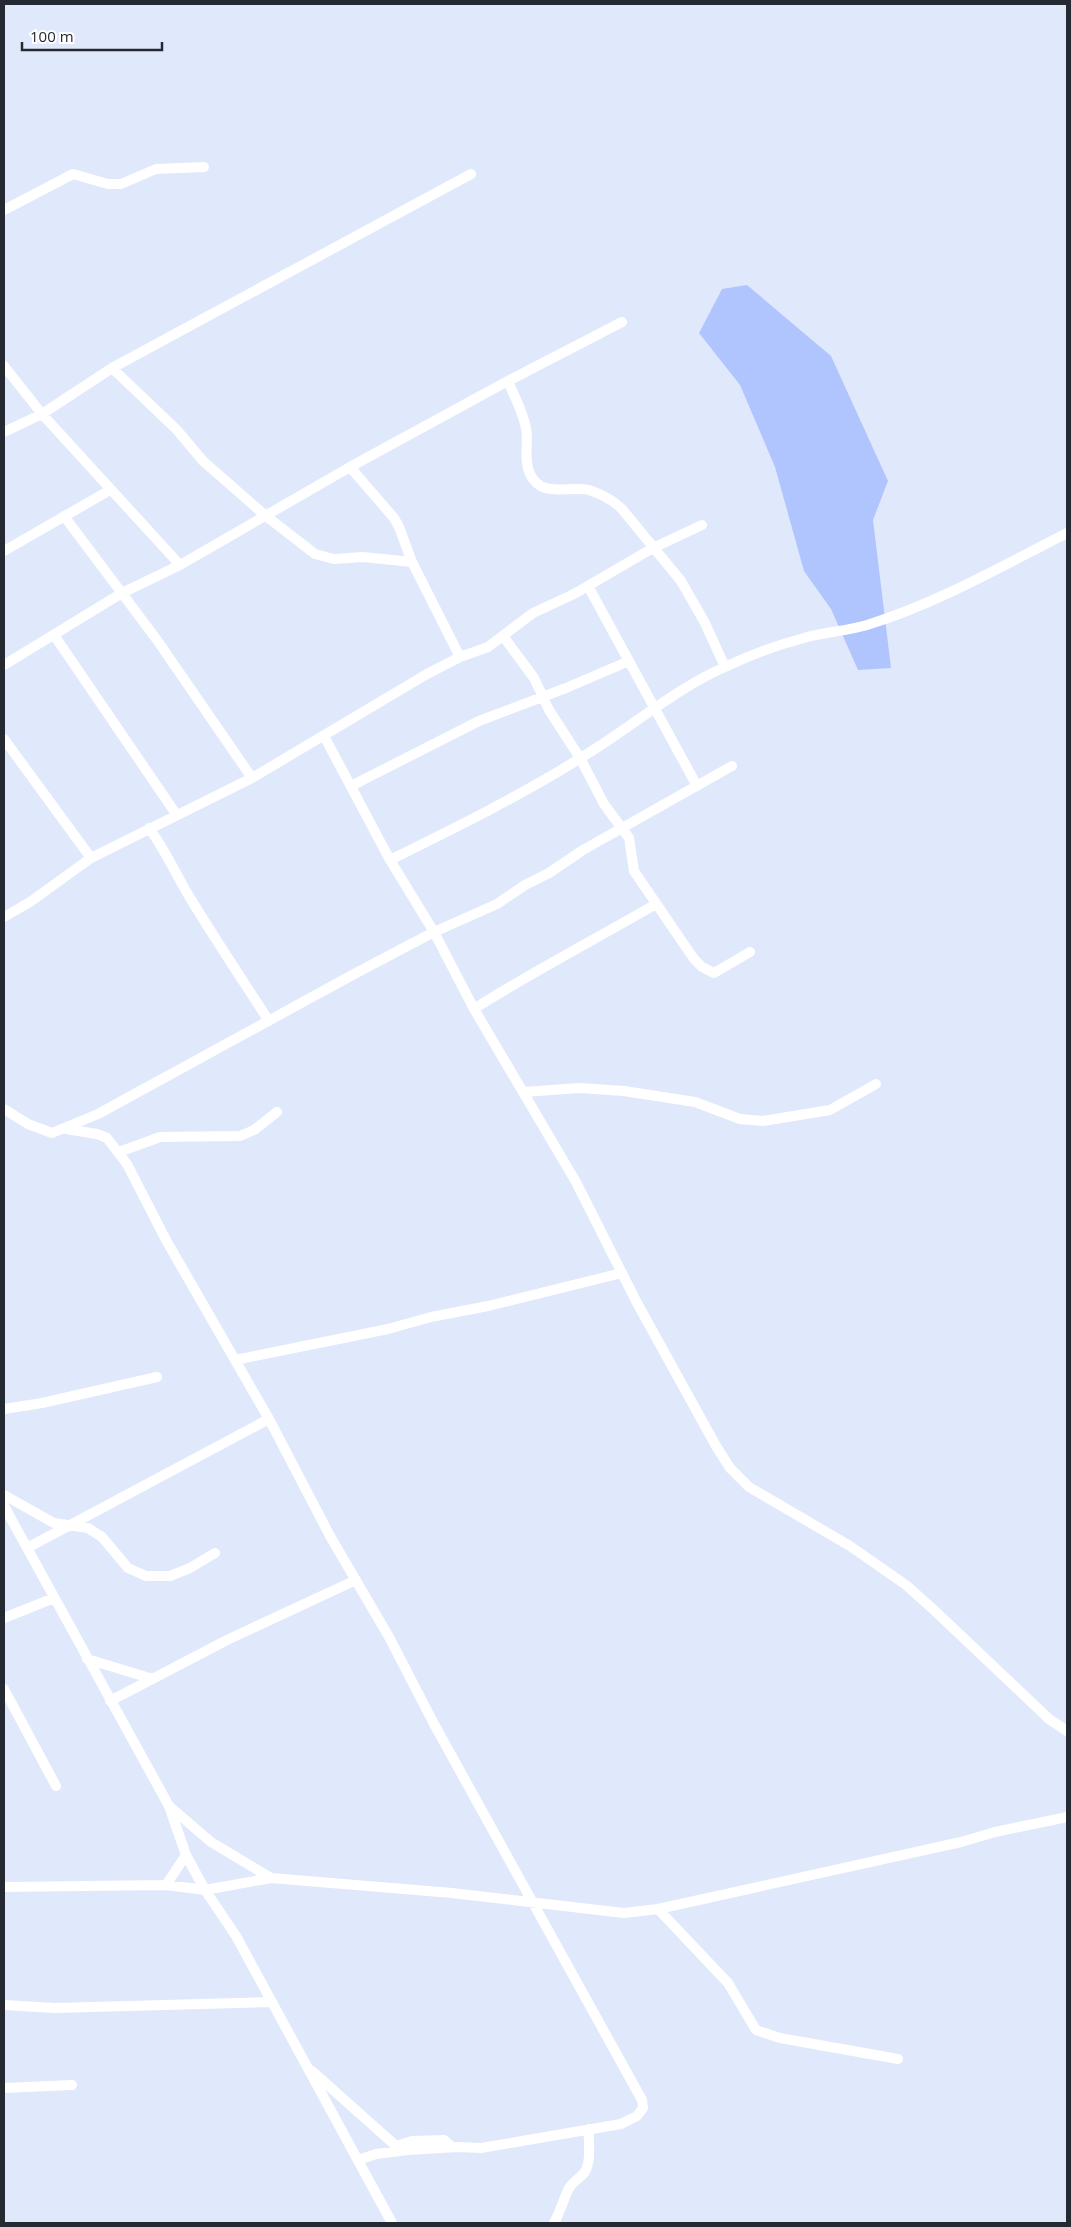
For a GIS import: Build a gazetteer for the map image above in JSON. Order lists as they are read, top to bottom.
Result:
{
  "scale_bar": "100 m"
}
